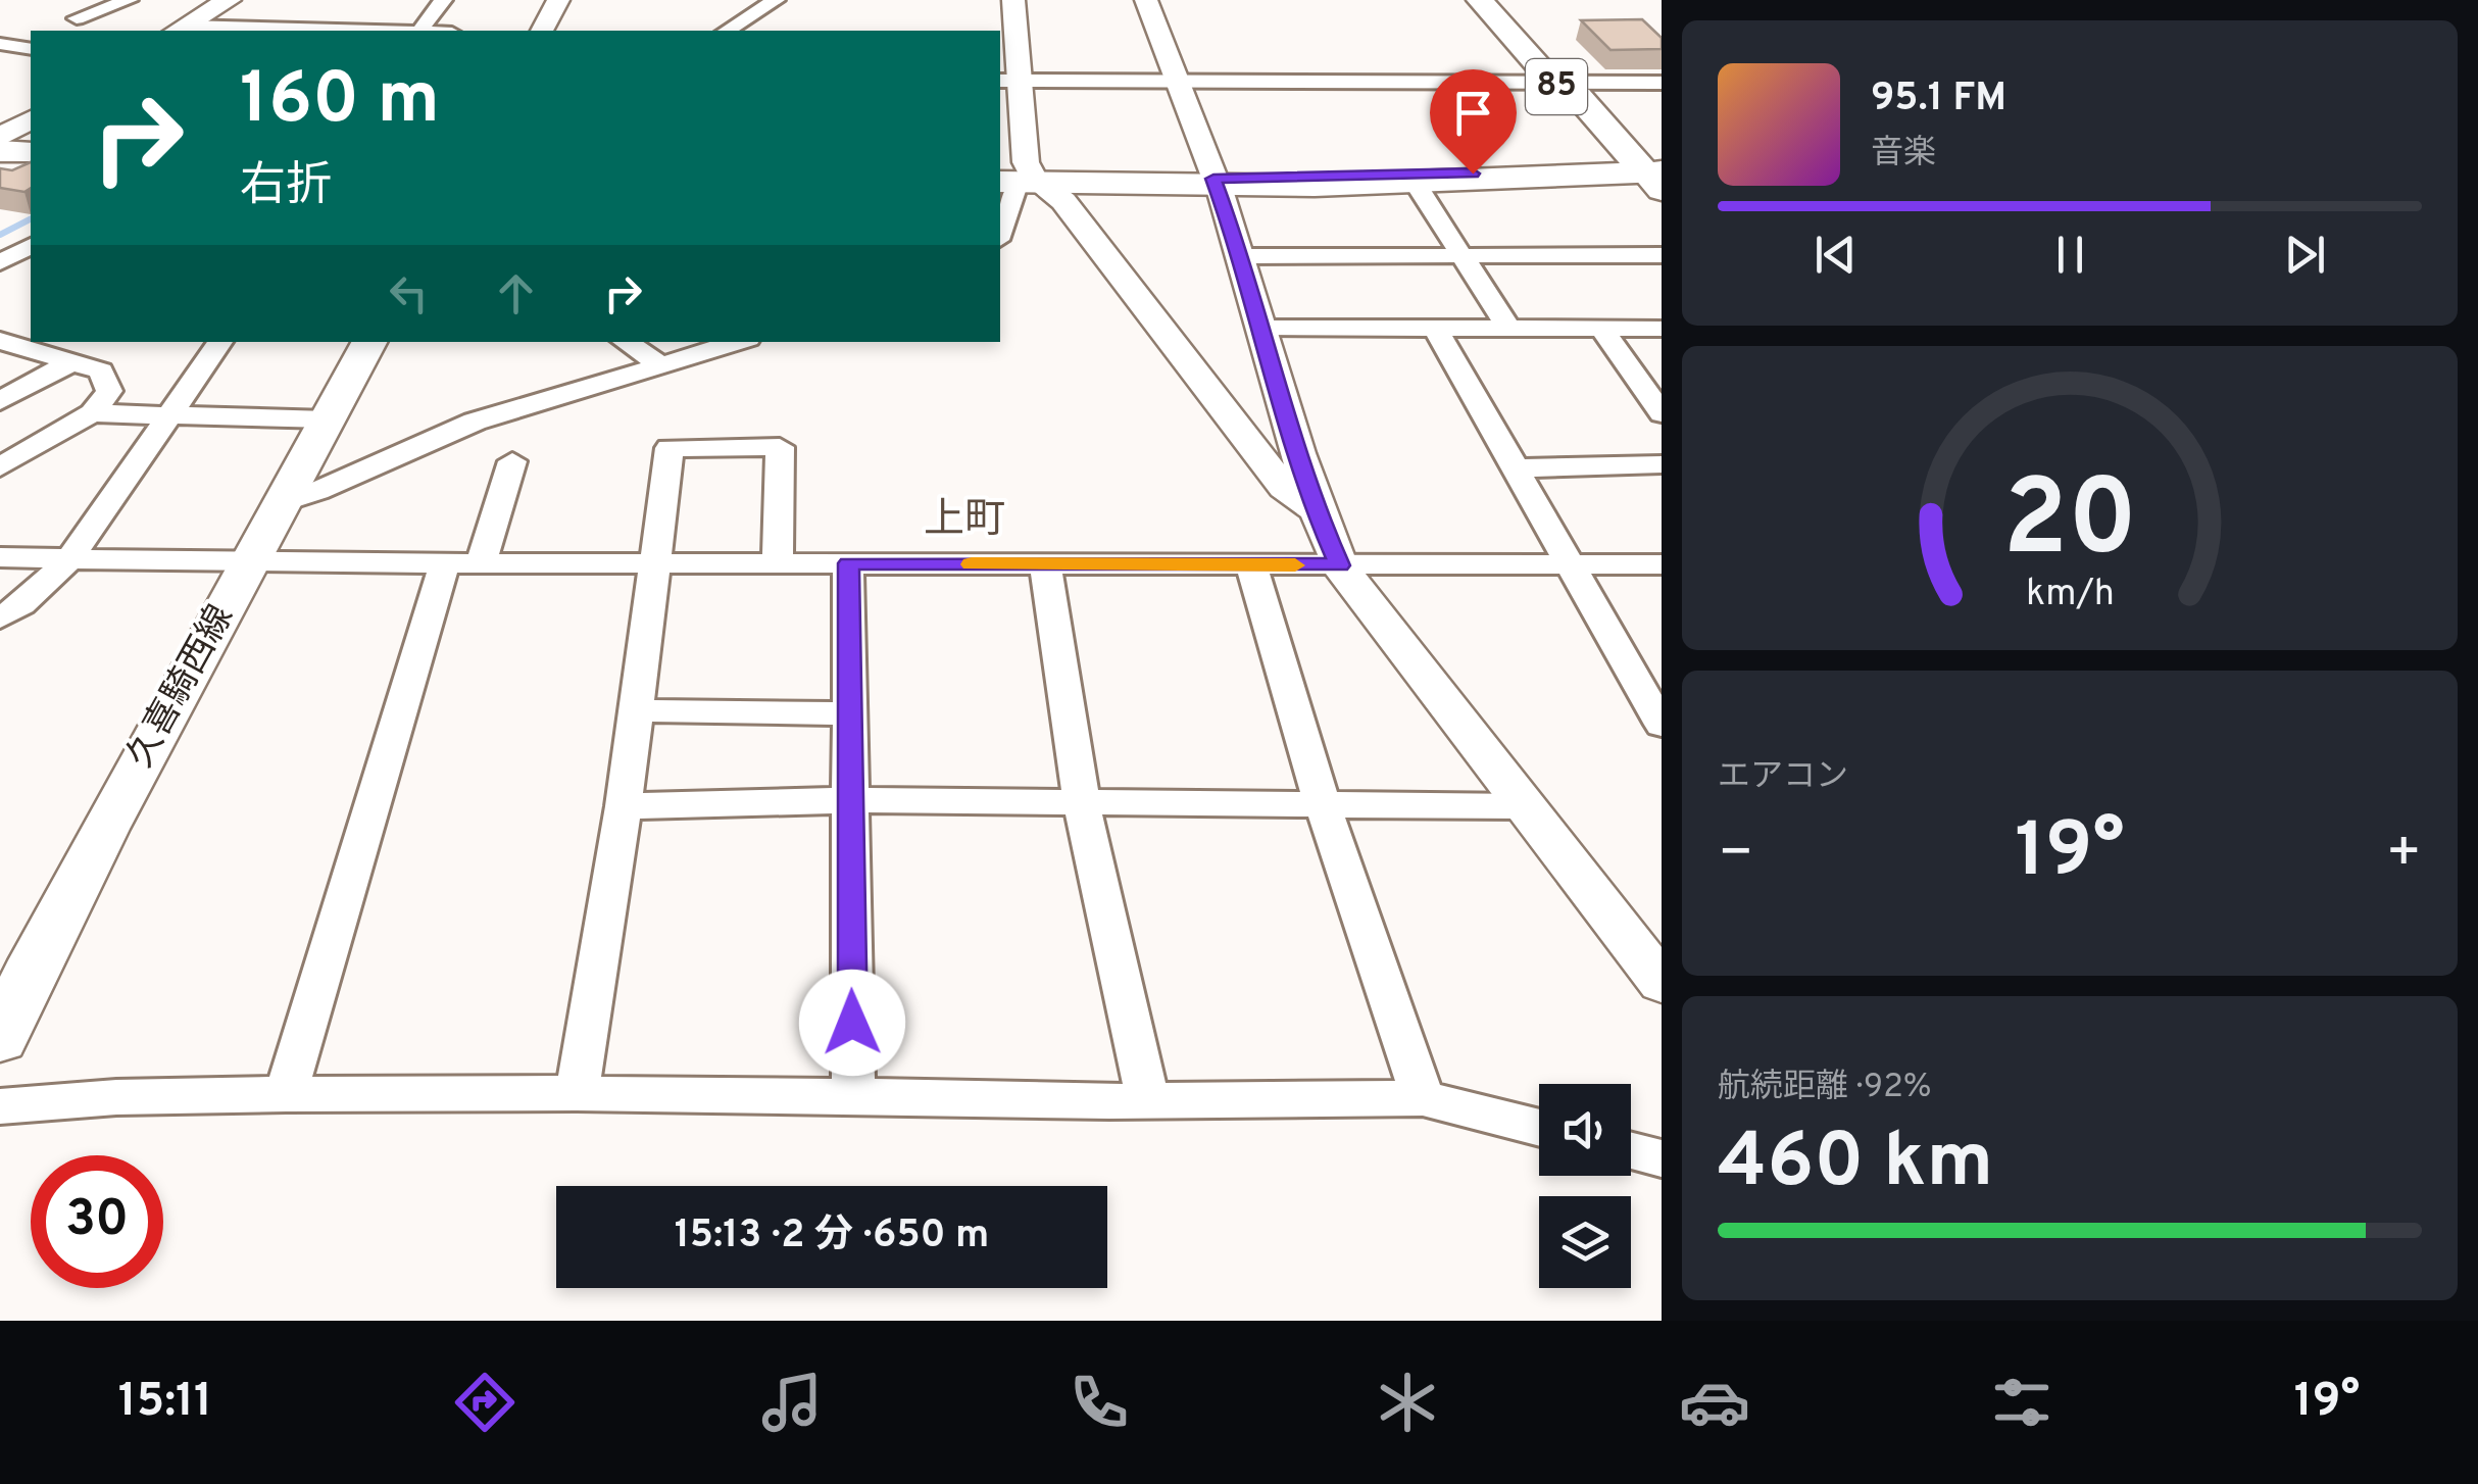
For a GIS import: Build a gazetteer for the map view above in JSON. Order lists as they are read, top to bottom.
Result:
{
  "streets": {
    "main road": ["85", "久喜騎西線"]
  },
  "districts": ["上町"],
  "page": {
    "turn": ["160 m", "右折"],
    "song": ["95.1 FM", "音楽"],
    "tile": [
      "エアコン",
      ["航続距離 · 92%", "460 km"]
    ],
    "heat": ["−", "19°", "+"],
    "limit": "30",
    "trip": "15:13 · 2 分 · 650 m",
    "tabs": ["15:11", "19°"],
    "gauge": ["20", "km/h"]
  }
}
